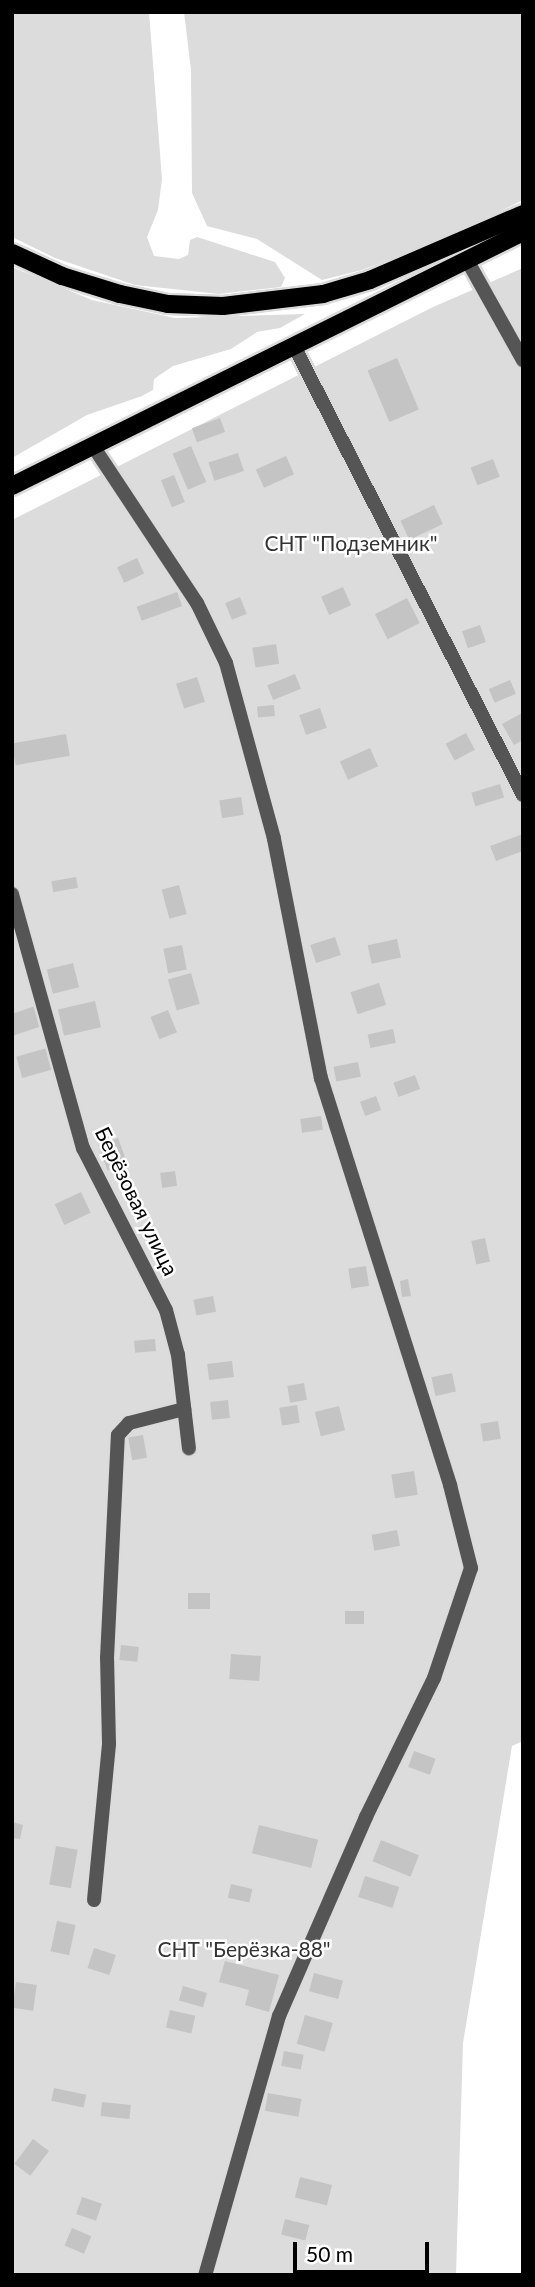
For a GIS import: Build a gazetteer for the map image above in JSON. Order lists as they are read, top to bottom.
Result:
{
  "streets": {
    "street": ["Берёзовая улица"]
  },
  "parks": ["СНТ \"Подземник\"", "СНТ \"Берёзка-88\""],
  "scale_bar": "50 m"
}
